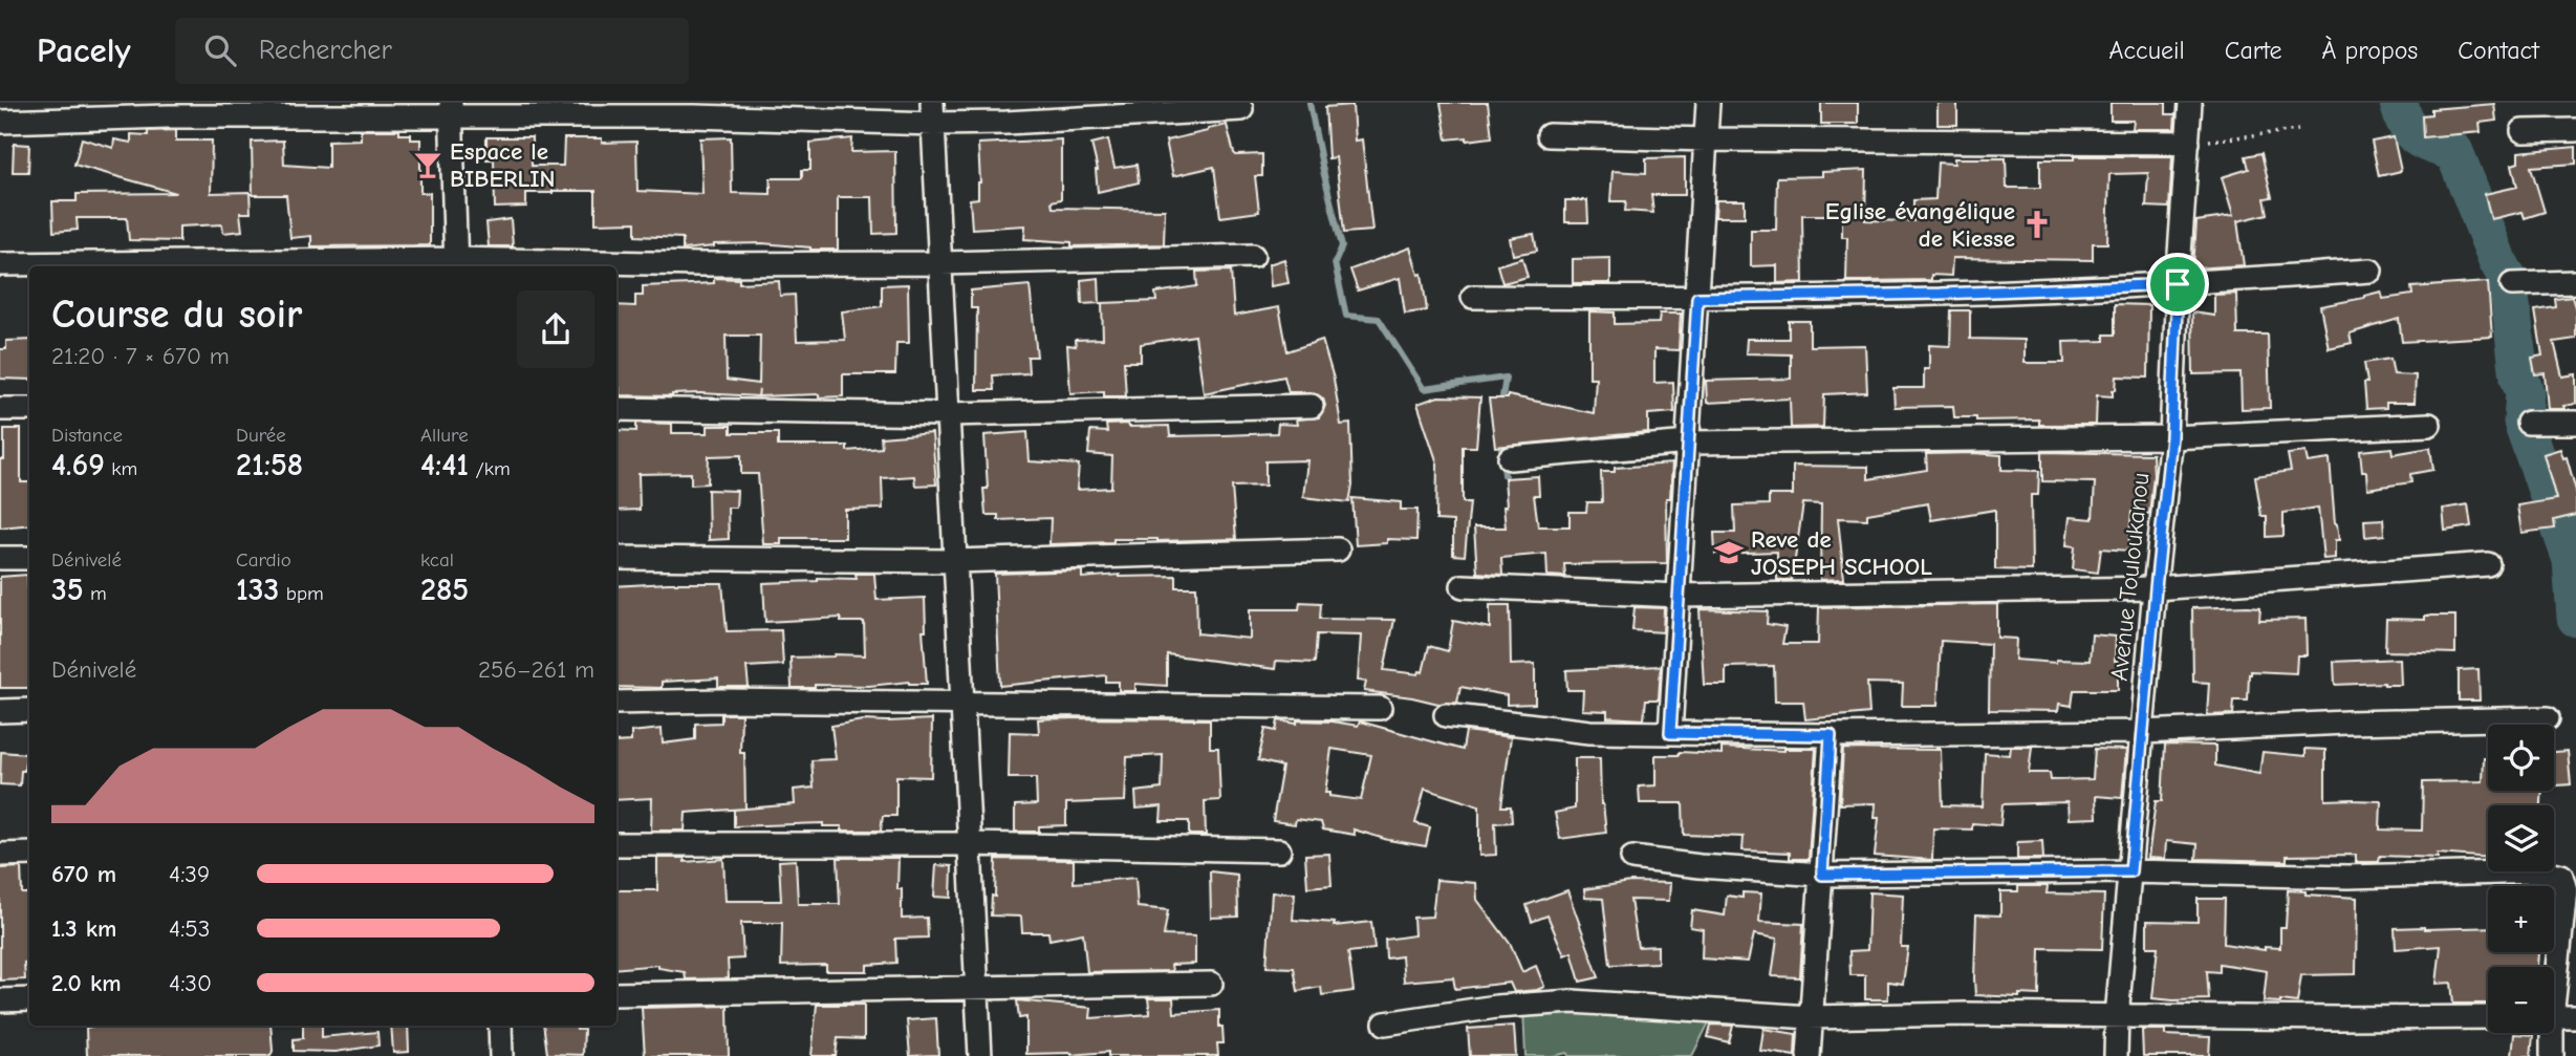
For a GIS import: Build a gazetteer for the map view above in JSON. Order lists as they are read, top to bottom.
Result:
{
  "streets": {
    "street": ["Avenue Touloukanou"]
  },
  "places": {
    "bar": ["Espace le BIBERLIN"],
    "church": ["Eglise évangélique de Kiesse"],
    "school or university": ["Reve de JOSEPH SCHOOL"]
  },
  "page": {
    "header": "Pacely",
    "search": "Rechercher",
    "nav": [
      "Accueil",
      "Carte",
      "À propos",
      "Contact"
    ],
    "heading": ["Course du soir", "21:20 · 7 × 670 m"],
    "stats": [
      ["Distance", "4.69 km"],
      ["Durée", "21:58"],
      ["Allure", "4:41 /km"],
      ["Dénivelé", "35 m"],
      ["Cardio", "133 bpm"],
      ["kcal", "285"]
    ],
    "chart": ["Dénivelé", "256–261 m"],
    "map_buttons": ["+", "−"],
    "list": [
      {
        "name": "670 m",
        "note": "4:39"
      },
      {
        "name": "1.3 km",
        "note": "4:53"
      },
      {
        "name": "2.0 km",
        "note": "4:30"
      }
    ]
  }
}
